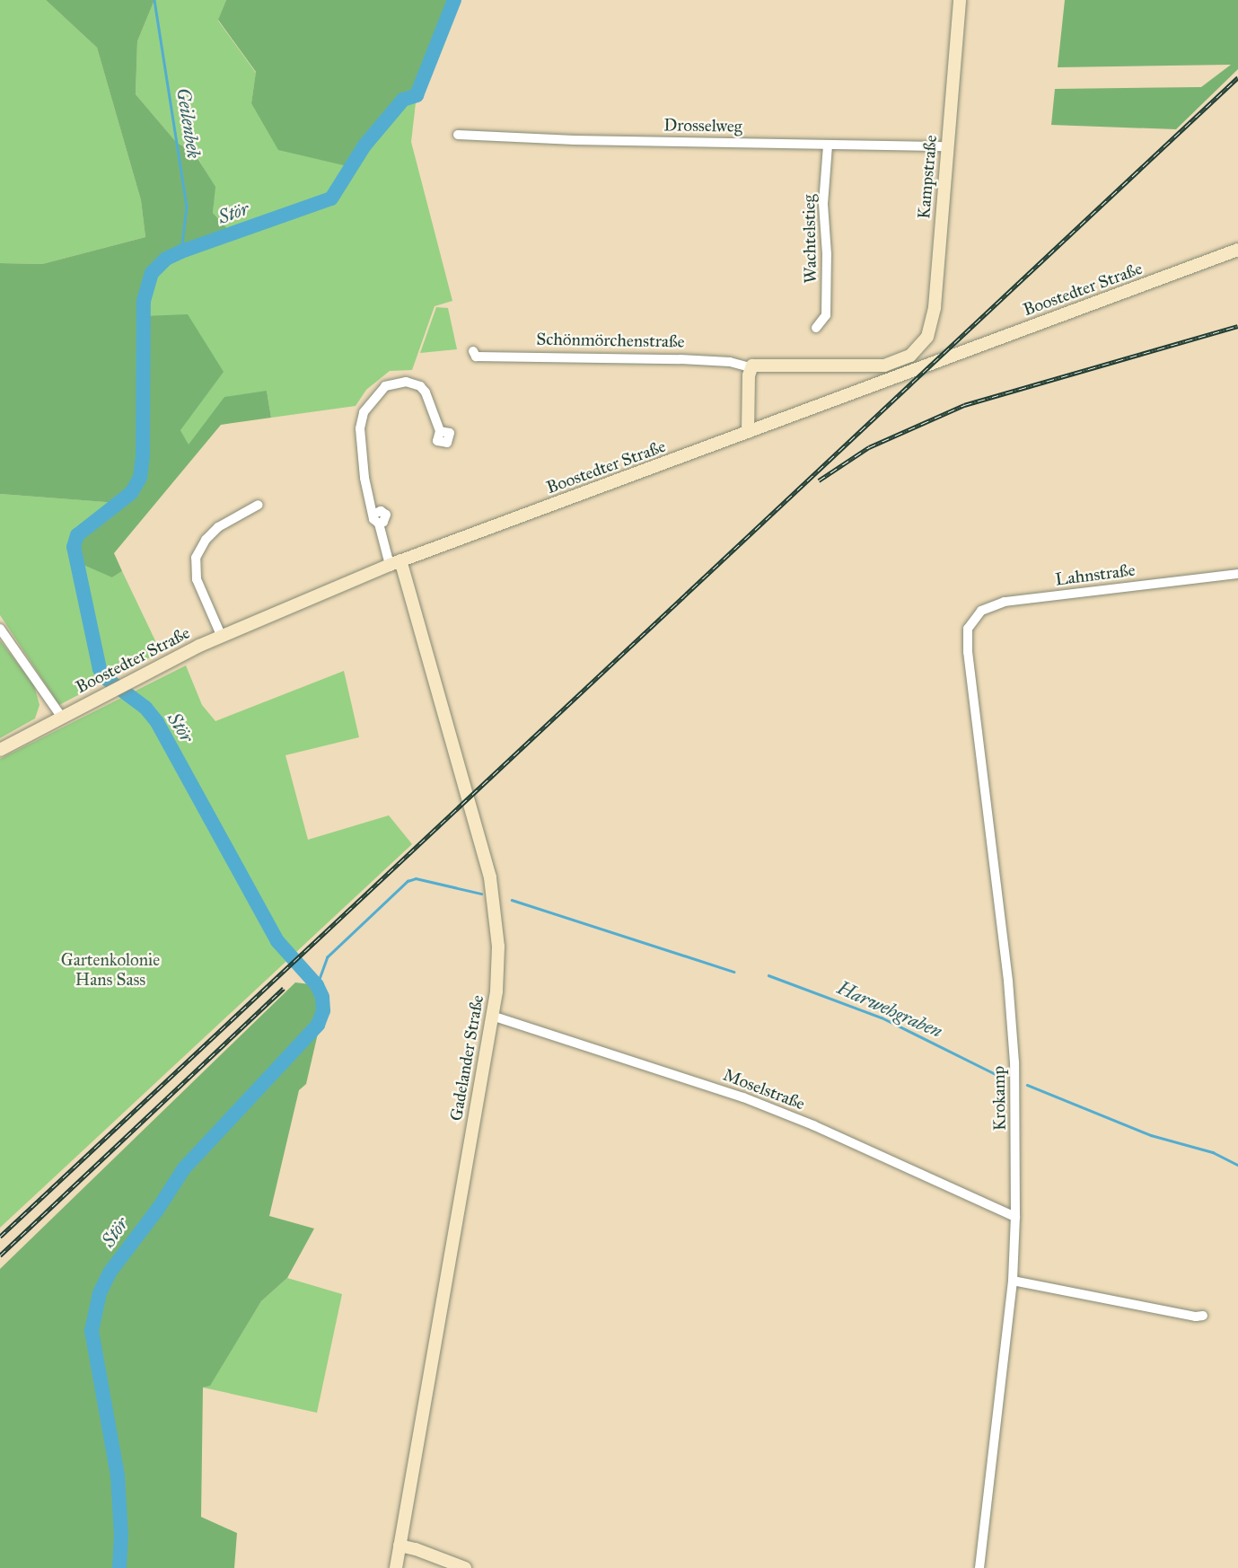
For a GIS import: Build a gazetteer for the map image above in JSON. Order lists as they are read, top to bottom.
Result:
{
  "streets": {
    "street": [
      "Drosselweg",
      "Kampstraße",
      "Wachtelstieg",
      "Boostedter Straße",
      "Schönmörchenstraße",
      "Lahnstraße",
      "Gadelander Straße",
      "Moselstraße",
      "Krokamp"
    ]
  },
  "crossings": [
    ["Drosselweg", "Kampstraße"],
    ["Drosselweg", "Wachtelstieg"],
    ["Kampstraße", "Schönmörchenstraße"],
    ["Boostedter Straße", "Gadelander Straße"],
    ["Lahnstraße", "Krokamp"],
    ["Gadelander Straße", "Moselstraße"],
    ["Moselstraße", "Krokamp"]
  ],
  "water": ["Geilenbek", "Stör", "Harwehgraben"],
  "parks": ["Gartenkolonie Hans Sass"]
}
